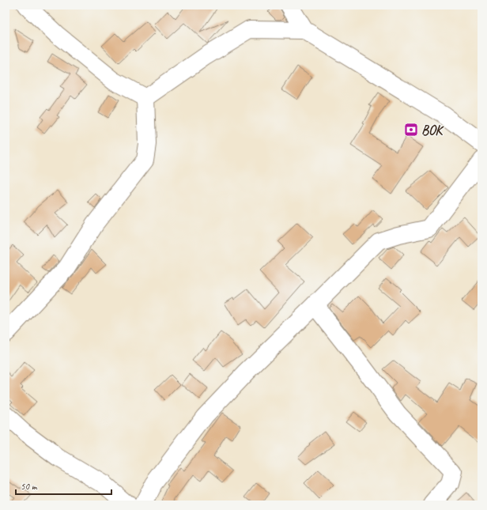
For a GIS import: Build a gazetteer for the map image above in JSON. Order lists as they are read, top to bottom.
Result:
{
  "places": {
    "bank": ["BOK"]
  },
  "scale_bar": "50 m"
}
